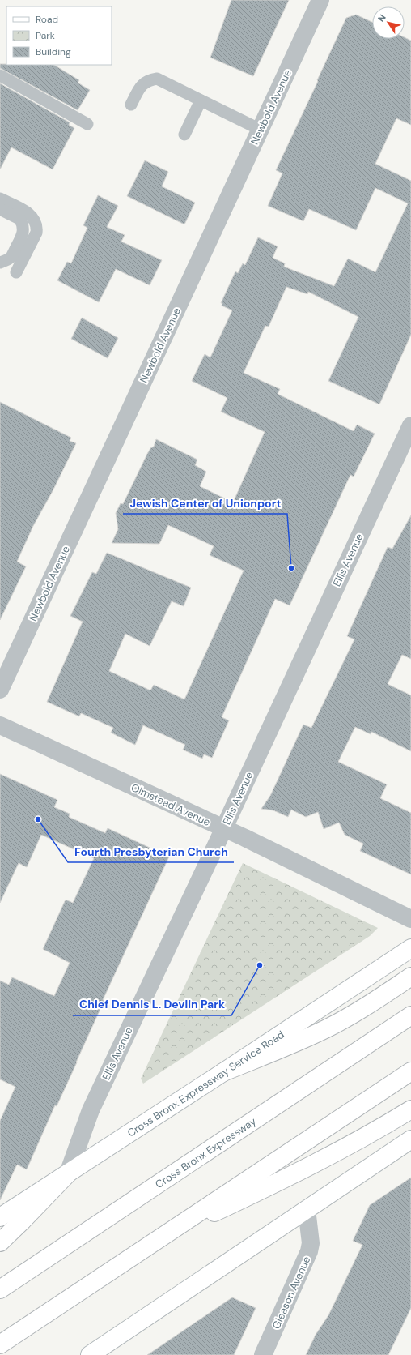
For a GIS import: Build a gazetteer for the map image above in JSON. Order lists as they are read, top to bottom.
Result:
{
  "streets": {
    "main road": ["Cross Bronx Expressway Service Road", "Cross Bronx Expressway"],
    "street": [
      "Newbold Avenue",
      "Ellis Avenue",
      "Olmstead Avenue",
      "Gleason Avenue"
    ]
  },
  "crossings": [
    ["Ellis Avenue", "Olmstead Avenue"],
    ["Ellis Avenue", "Cross Bronx Expressway Service Road"]
  ],
  "places": ["Jewish Center of Unionport", "Fourth Presbyterian Church", "Chief Dennis L. Devlin Park"],
  "legend": ["Road", "Park", "Building"],
  "north": "top left"
}
